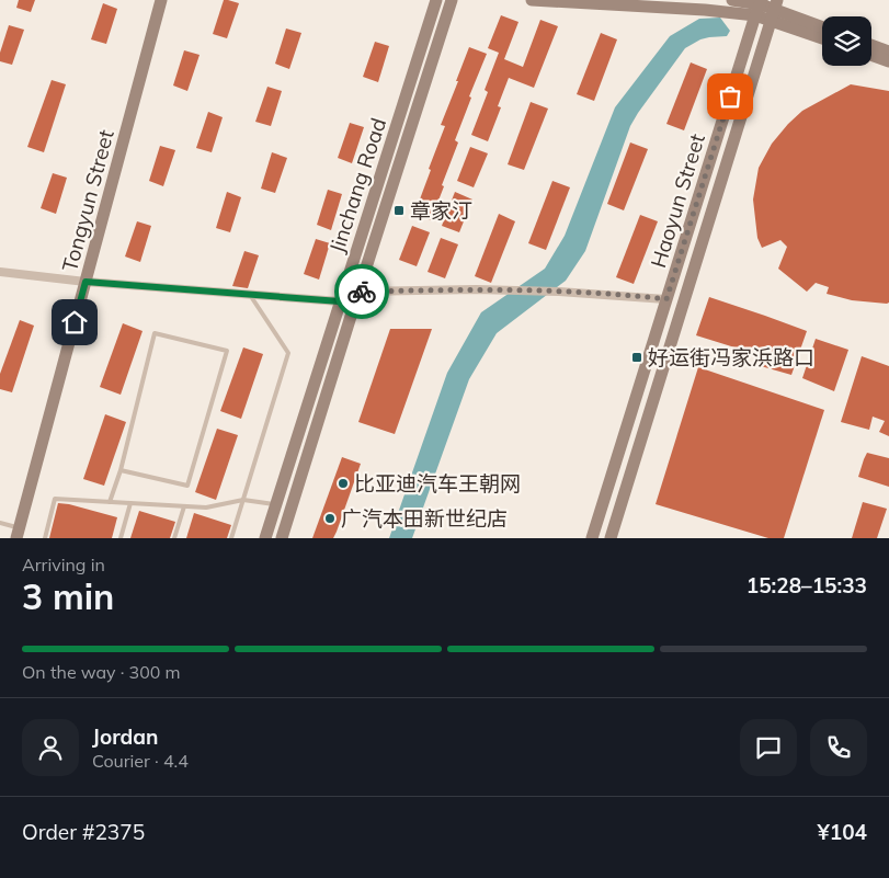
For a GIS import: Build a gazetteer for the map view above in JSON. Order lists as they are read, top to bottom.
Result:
{
  "streets": {
    "street": ["Jinchang Road", "Tongyun Street", "Haoyun Street"]
  },
  "places": {
    "transit": ["章家汀", "好运街冯家浜路口"],
    "other": ["比亚迪汽车王朝网", "广汽本田新世纪店"]
  },
  "page": {
    "heading": ["3 min", "Arriving in", "15:28–15:33"],
    "panel": [
      "Jordan",
      "Courier · 4.4",
      "Order #2375",
      "¥104"
    ],
    "bar": "On the way · 300 m"
  }
}
